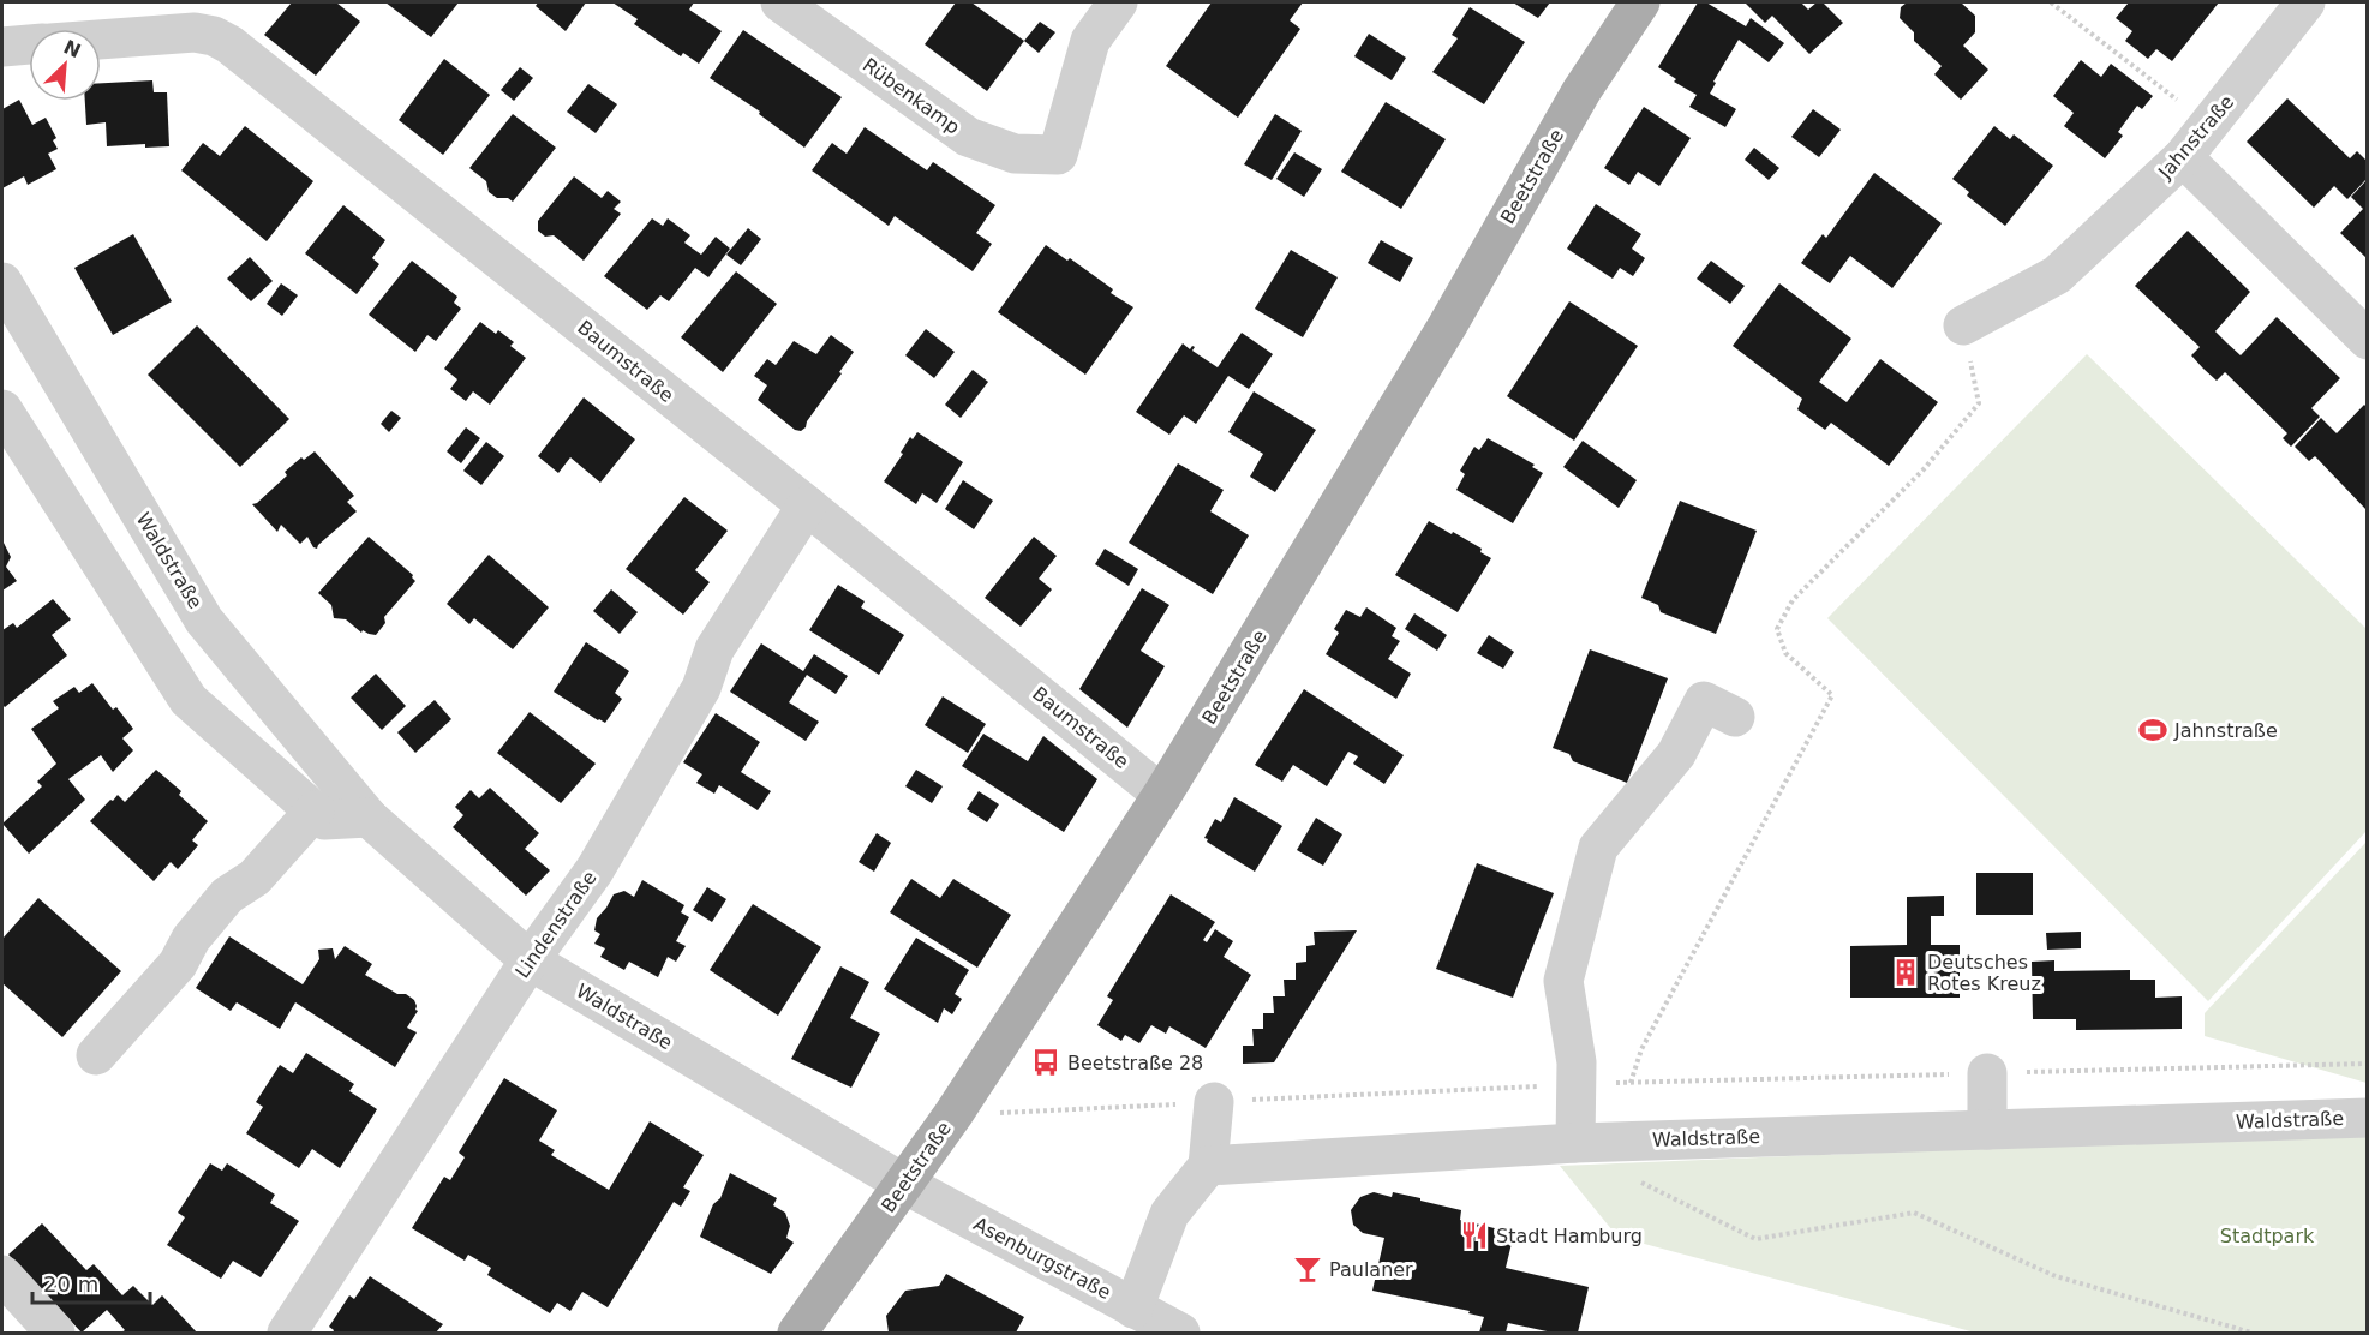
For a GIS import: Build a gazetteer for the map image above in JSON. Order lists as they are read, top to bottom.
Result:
{
  "streets": {
    "main road": ["Beetstraße"],
    "street": [
      "Rübenkamp",
      "Jahnstraße",
      "Baumstraße",
      "Waldstraße",
      "Lindenstraße",
      "Asenburgstraße"
    ]
  },
  "crossings": [
    ["Beetstraße", "Baumstraße"],
    ["Beetstraße", "Waldstraße"],
    ["Beetstraße", "Asenburgstraße"],
    ["Baumstraße", "Lindenstraße"],
    ["Waldstraße", "Lindenstraße"],
    ["Waldstraße", "Asenburgstraße"]
  ],
  "parks": ["Stadtpark"],
  "places": {
    "sports": ["Jahnstraße"],
    "building": ["Deutsches Rotes Kreuz"],
    "bus stop": ["Beetstraße 28"],
    "restaurant": ["Stadt Hamburg"],
    "bar": ["Paulaner"]
  },
  "scale_bar": "20 m",
  "north": "top right"
}
